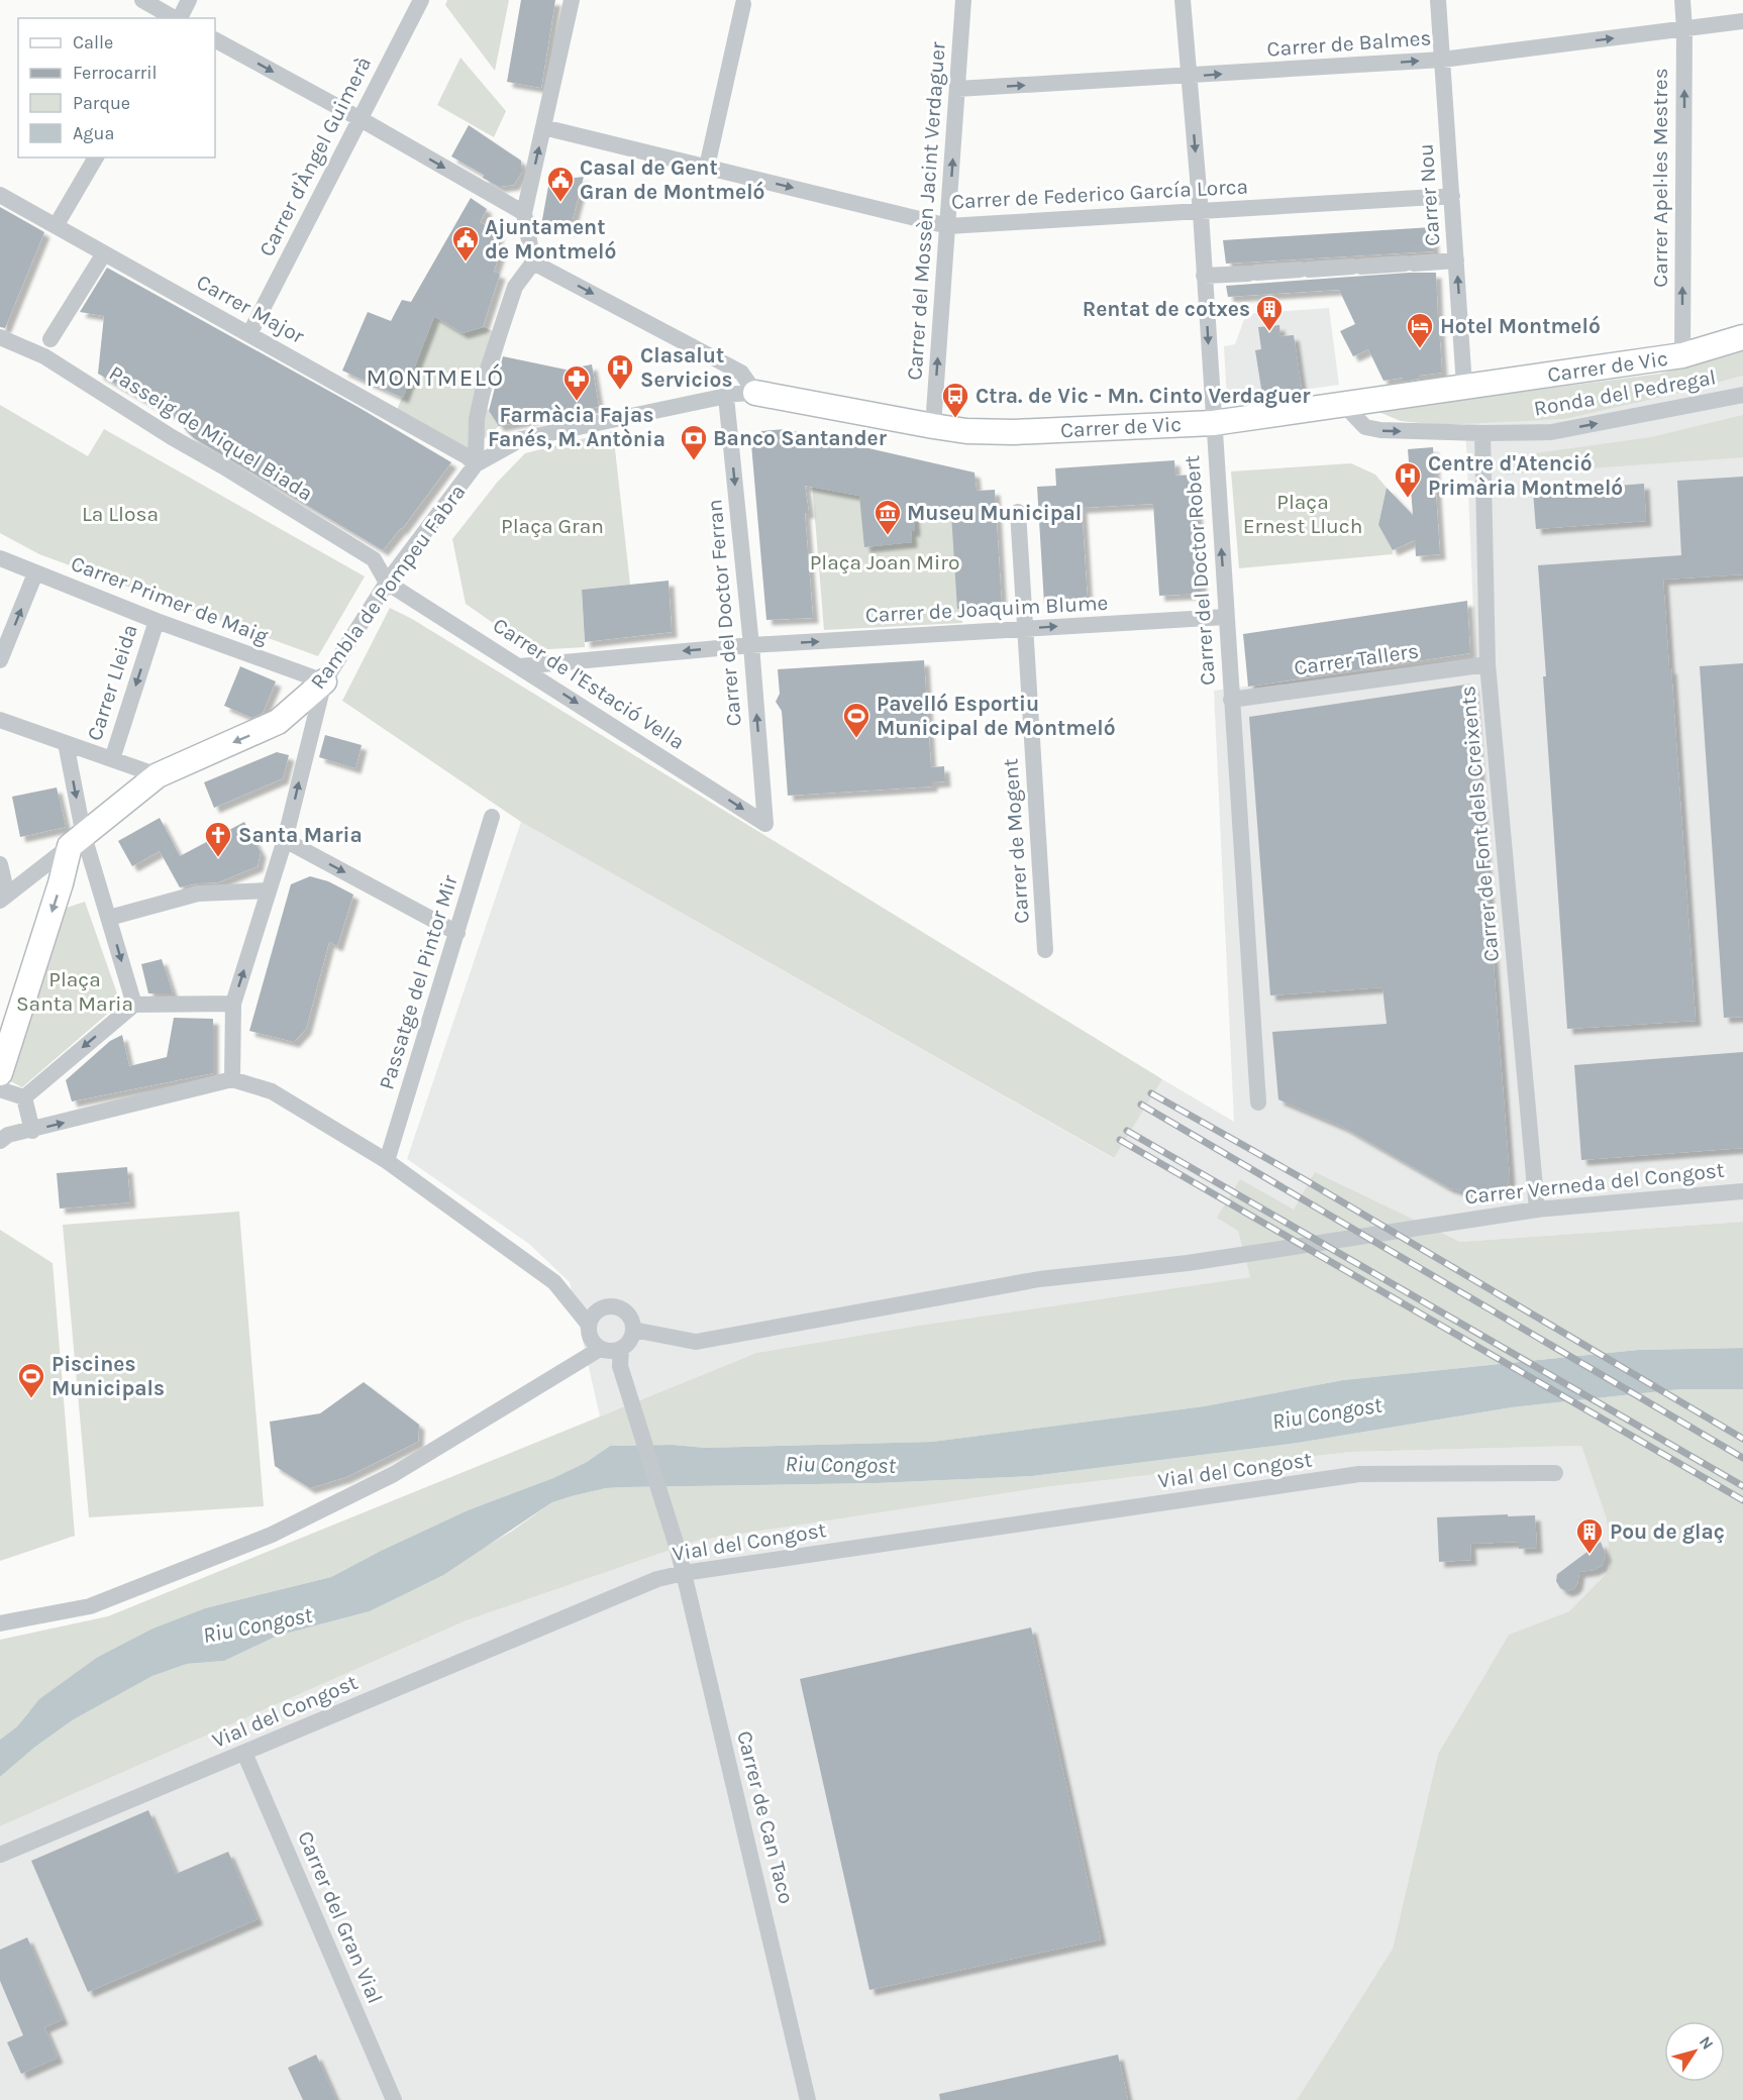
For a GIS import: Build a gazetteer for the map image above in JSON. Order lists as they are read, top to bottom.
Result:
{
  "streets": {
    "street": [
      "Carrer de Balmes",
      "Carrer d'Àngel Guimerà",
      "Carrer Apel·les Mestres",
      "Carrer de Federico García Lorca",
      "Carrer Nou",
      "Carrer del Mossèn Jacint Verdaguer",
      "Carrer Major",
      "Carrer de Vic",
      "Ronda del Pedregal",
      "Passeig de Miquel Biada",
      "Carrer del Doctor Robert",
      "Rambla de Pompeu Fabra",
      "Carrer Primer de Maig",
      "Carrer de Joaquim Blume",
      "Carrer del Doctor Ferran",
      "Carrer Tallers",
      "Carrer Lleida",
      "Carrer de l'Estació Vella",
      "Carrer de Font dels Creixents",
      "Carrer de Mogent",
      "Passatge del Pintor Mir",
      "Carrer Verneda del Congost",
      "Vial del Congost",
      "Carrer de Can Taco",
      "Carrer del Gran Vial"
    ]
  },
  "crossings": [
    ["Carrer de Balmes", "Carrer Apel·les Mestres"],
    ["Carrer de Balmes", "Carrer Nou"],
    ["Carrer de Balmes", "Carrer del Mossèn Jacint Verdaguer"],
    ["Carrer de Balmes", "Carrer del Doctor Robert"],
    ["Carrer d'Àngel Guimerà", "Carrer Major"],
    ["Carrer Apel·les Mestres", "Carrer de Vic"],
    ["Carrer de Federico García Lorca", "Carrer Nou"],
    ["Carrer de Federico García Lorca", "Carrer del Mossèn Jacint Verdaguer"],
    ["Carrer de Federico García Lorca", "Carrer del Doctor Robert"],
    ["Carrer Nou", "Carrer de Vic"],
    ["Carrer del Mossèn Jacint Verdaguer", "Carrer de Vic"],
    ["Carrer Major", "Rambla de Pompeu Fabra"],
    ["Carrer de Vic", "Ronda del Pedregal"],
    ["Carrer de Vic", "Carrer del Doctor Robert"],
    ["Carrer de Vic", "Rambla de Pompeu Fabra"],
    ["Ronda del Pedregal", "Carrer de Font dels Creixents"],
    ["Passeig de Miquel Biada", "Rambla de Pompeu Fabra"],
    ["Passeig de Miquel Biada", "Carrer de l'Estació Vella"],
    ["Carrer del Doctor Robert", "Carrer de Joaquim Blume"],
    ["Carrer del Doctor Robert", "Carrer Tallers"],
    ["Rambla de Pompeu Fabra", "Carrer Primer de Maig"],
    ["Rambla de Pompeu Fabra", "Carrer del Doctor Ferran"],
    ["Rambla de Pompeu Fabra", "Carrer de l'Estació Vella"],
    ["Carrer Primer de Maig", "Carrer Lleida"],
    ["Carrer de Joaquim Blume", "Carrer del Doctor Ferran"],
    ["Carrer de Joaquim Blume", "Carrer de l'Estació Vella"],
    ["Carrer de Joaquim Blume", "Carrer de Mogent"],
    ["Carrer del Doctor Ferran", "Carrer de l'Estació Vella"],
    ["Carrer Tallers", "Carrer de Font dels Creixents"],
    ["Carrer de Font dels Creixents", "Carrer Verneda del Congost"],
    ["Carrer Verneda del Congost", "Carrer de Can Taco"],
    ["Vial del Congost", "Carrer de Can Taco"],
    ["Vial del Congost", "Carrer del Gran Vial"]
  ],
  "one_way": [
    "Carrer de Balmes",
    "Carrer Apel·les Mestres",
    "Carrer del Mossèn Jacint Verdaguer",
    "Ronda del Pedregal",
    "Carrer de l'Estació Vella"
  ],
  "districts": ["MONTMELÓ"],
  "water": ["Riu Congost"],
  "parks": [
    "Plaça Ernest Lluch",
    "La Llosa",
    "Plaça Gran",
    "Plaça Joan Miro",
    "Plaça Santa Maria"
  ],
  "places": {
    "public building": ["Casal de Gent Gran de Montmeló", "Ajuntament de Montmeló"],
    "building": ["Rentat de cotxes", "Pou de glaç"],
    "hotel": ["Hotel Montmeló"],
    "hospital": ["Clasalut Servicios", "Centre d'Atenció Primària Montmeló"],
    "pharmacy": ["Farmàcia Fajas Fanés, M. Antònia"],
    "bus stop": ["Ctra. de Vic - Mn. Cinto Verdaguer"],
    "bank": ["Banco Santander"],
    "museum": ["Museu Municipal"],
    "sports": ["Pavelló Esportiu Municipal de Montmeló", "Piscines Municipals"],
    "church": ["Santa Maria"]
  },
  "legend": [
    "Calle",
    "Ferrocarril",
    "Parque",
    "Agua"
  ],
  "north": "top right"
}
